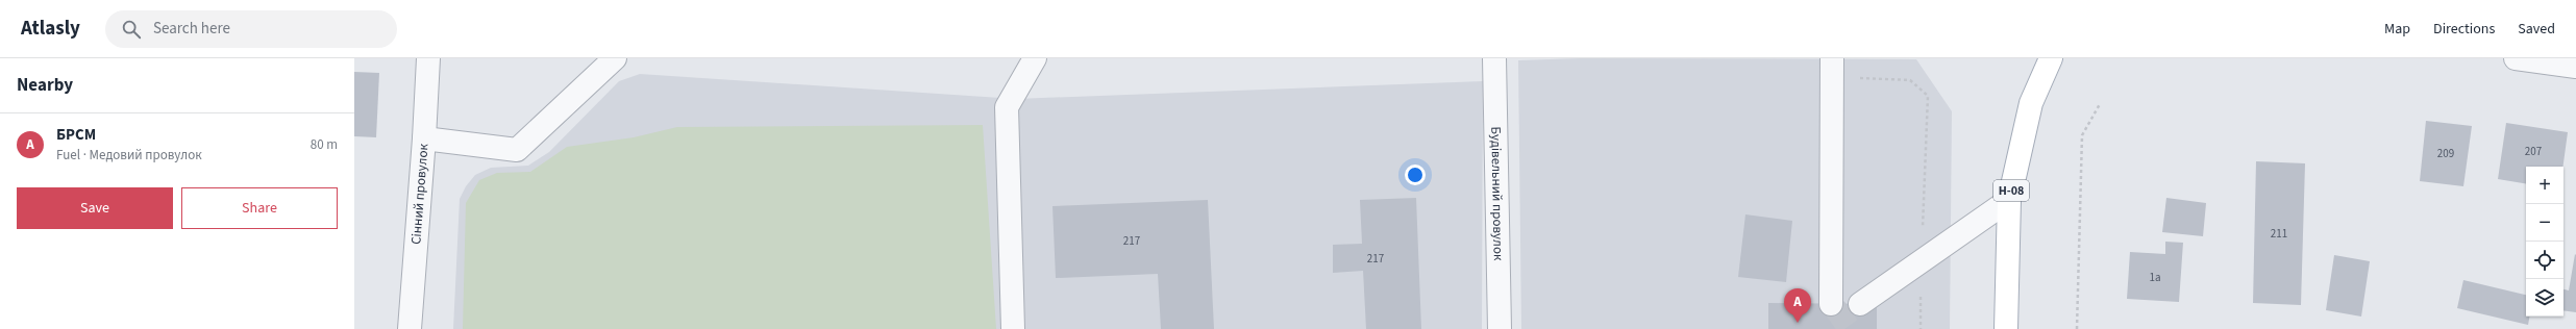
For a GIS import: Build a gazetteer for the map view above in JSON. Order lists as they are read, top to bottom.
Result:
{
  "streets": {
    "main road": ["Н-08"],
    "street": ["Сінний провулок", "Будівельний провулок"]
  },
  "house_numbers": [
    "207",
    "209",
    "211",
    "217",
    "217",
    "1а"
  ],
  "page": {
    "header": "Atlasly",
    "search": "Search here",
    "nav": ["Map", "Directions", "Saved"],
    "heading": "Nearby",
    "list": [
      {
        "mark": "A",
        "name": "БРСМ",
        "note": "Fuel · Медовий провулок",
        "value": "80 m"
      }
    ],
    "map_buttons": ["+", "−"],
    "buttons": ["Save", "Share"],
    "pins": "A"
  }
}
